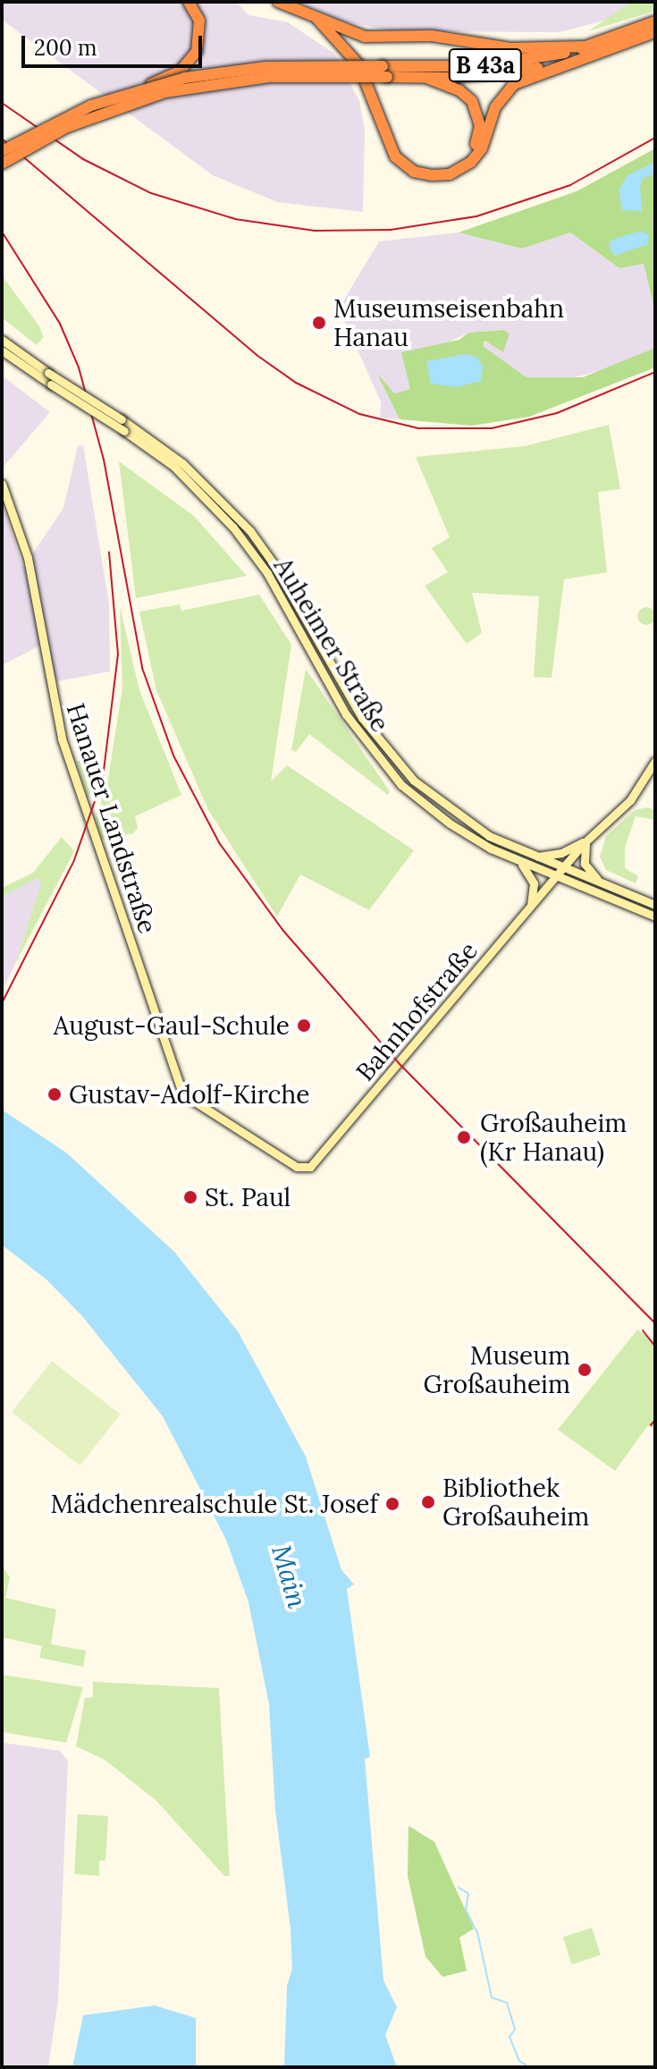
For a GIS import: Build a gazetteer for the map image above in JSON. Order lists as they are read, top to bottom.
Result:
{
  "streets": {
    "highway": ["B 43a"],
    "main road": ["Auheimer Straße", "Hanauer Landstraße", "Bahnhofstraße"]
  },
  "crossings": [
    ["Auheimer Straße", "Bahnhofstraße"],
    ["Hanauer Landstraße", "Bahnhofstraße"]
  ],
  "water": ["Main"],
  "places": [
    "Museumseisenbahn Hanau",
    "August-Gaul-Schule",
    "Gustav-Adolf-Kirche",
    "Großauheim (Kr Hanau)",
    "St. Paul",
    "Museum Großauheim",
    "Bibliothek Großauheim",
    "Mädchenrealschule St. Josef"
  ],
  "scale_bar": "200 m"
}
